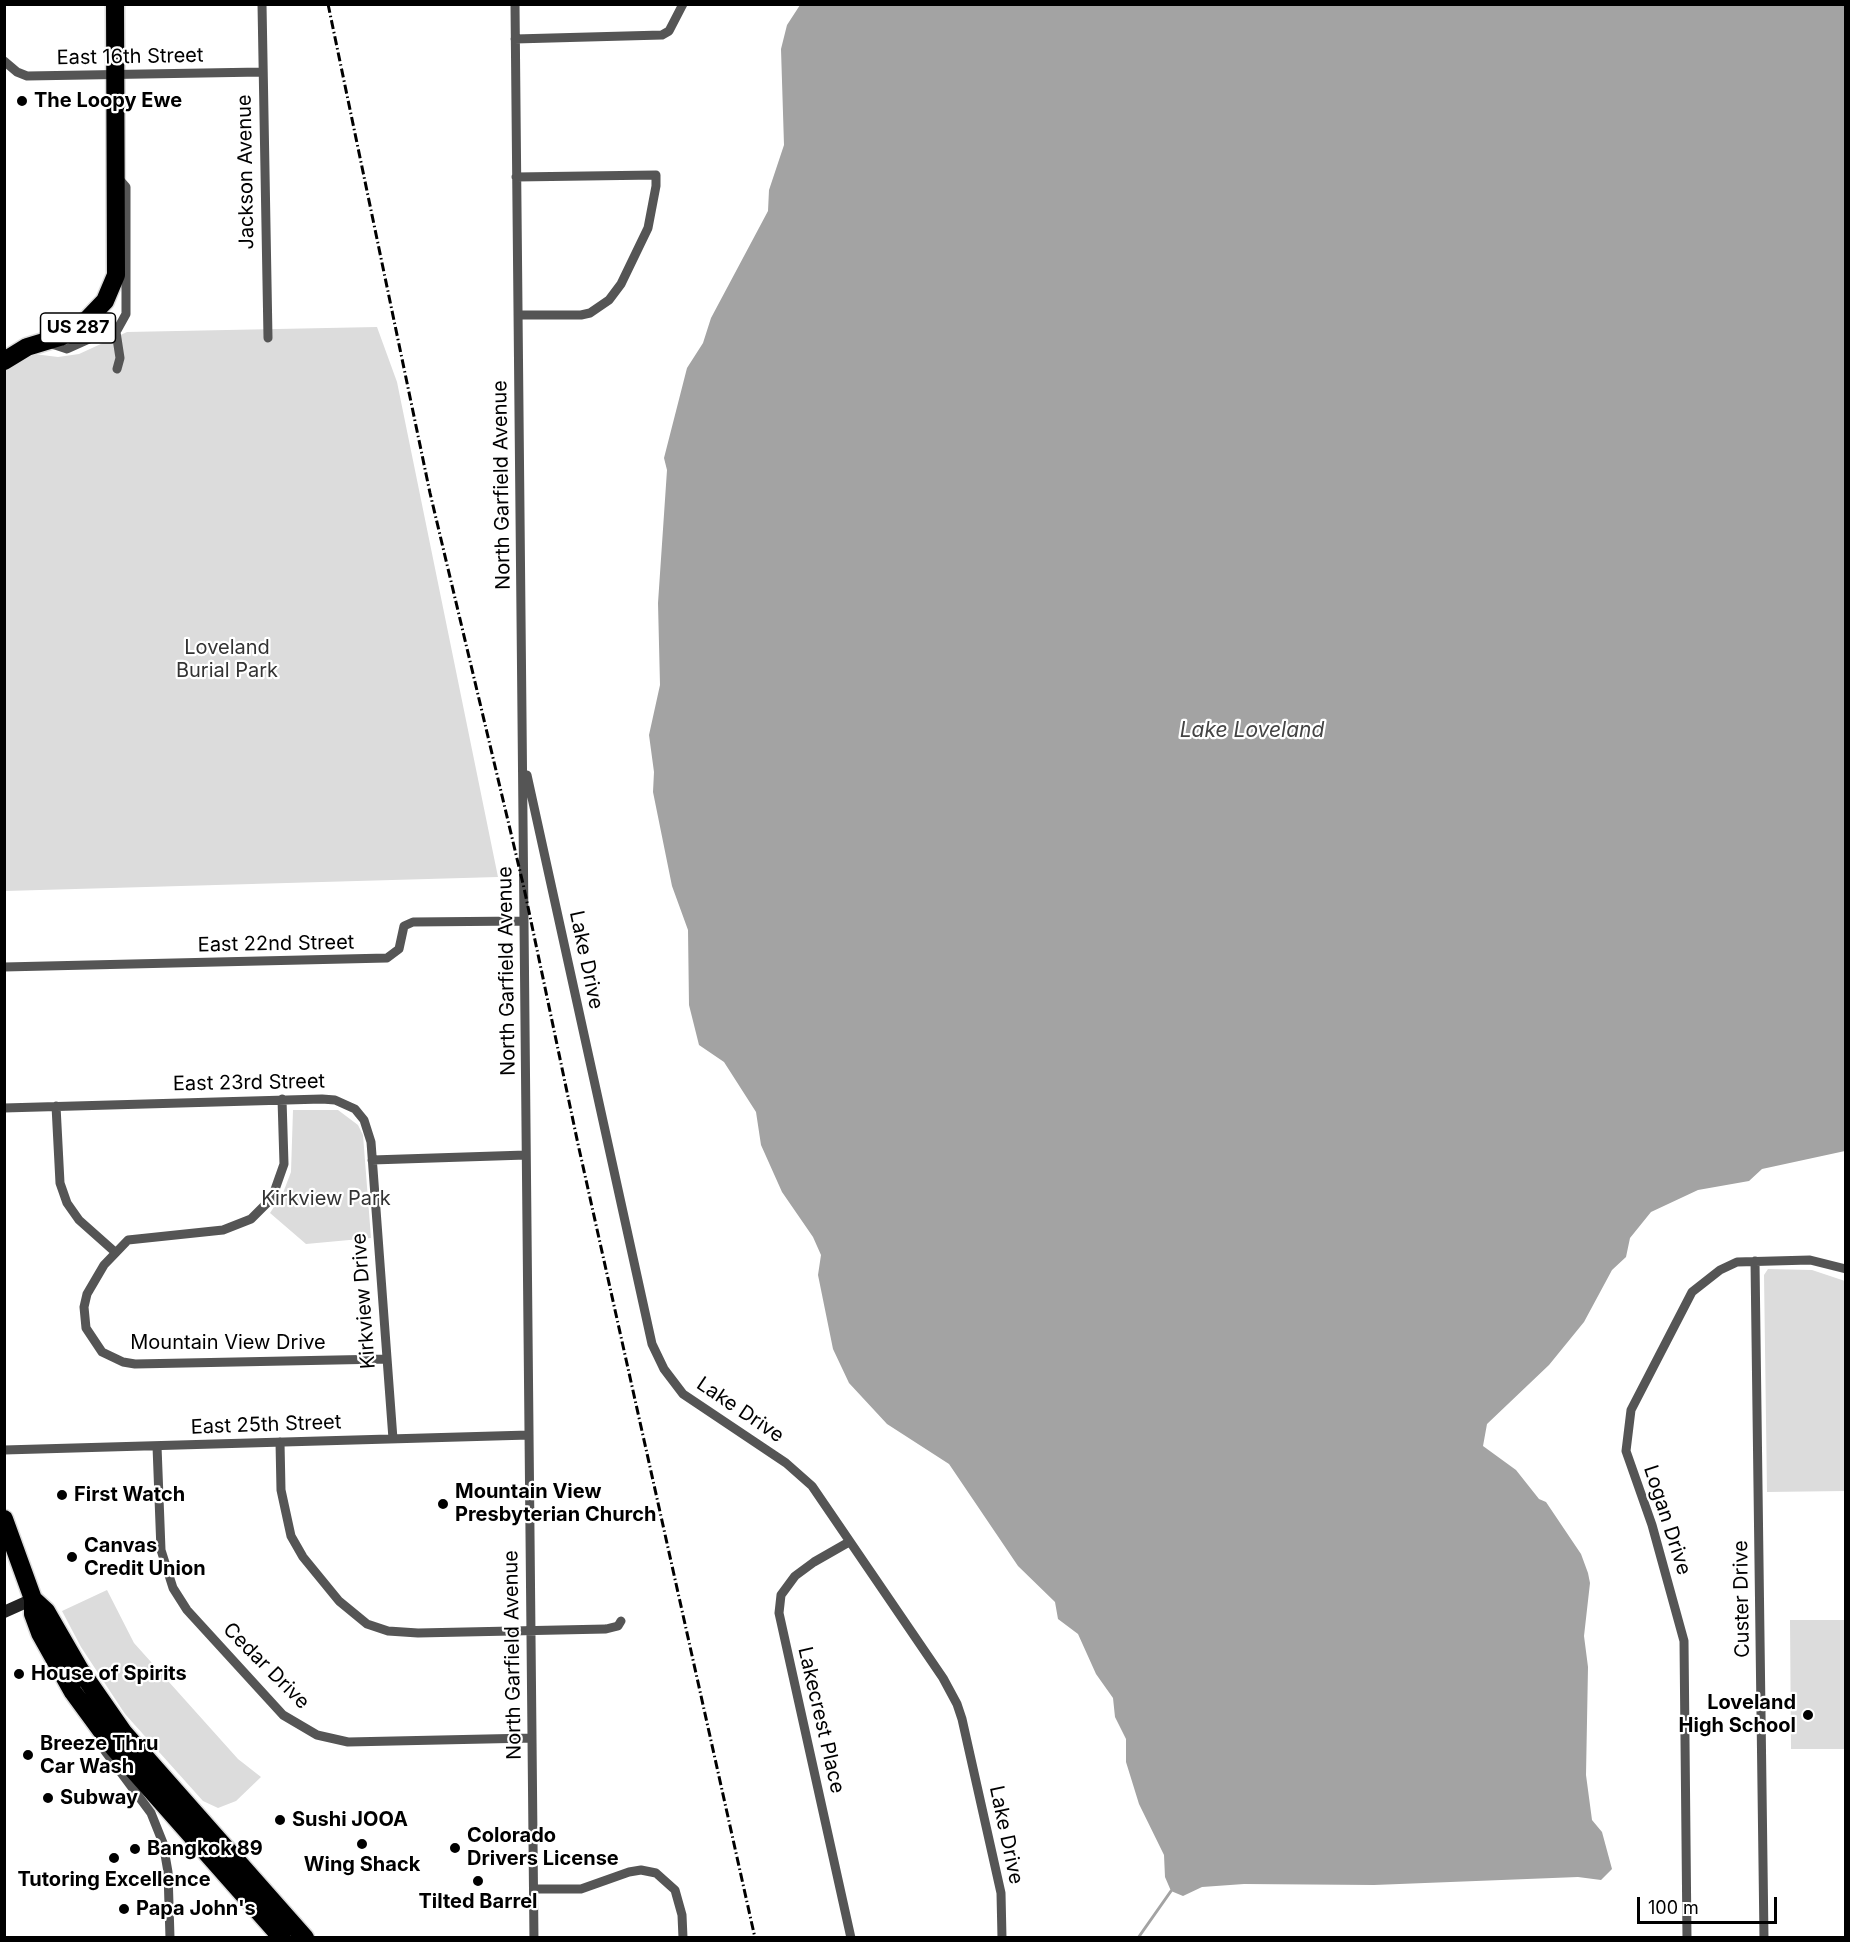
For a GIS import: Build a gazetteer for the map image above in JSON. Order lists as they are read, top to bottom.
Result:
{
  "streets": {
    "highway": ["US 287"],
    "street": [
      "East 16th Street",
      "Jackson Avenue",
      "North Garfield Avenue",
      "East 22nd Street",
      "Lake Drive",
      "East 23rd Street",
      "Kirkview Drive",
      "Mountain View Drive",
      "East 25th Street",
      "Logan Drive",
      "Custer Drive",
      "Cedar Drive",
      "Lakecrest Place"
    ]
  },
  "crossings": [
    ["East 16th Street", "Jackson Avenue"],
    ["East 16th Street", "US 287"],
    ["North Garfield Avenue", "East 22nd Street"],
    ["North Garfield Avenue", "Lake Drive"],
    ["North Garfield Avenue", "East 25th Street"],
    ["North Garfield Avenue", "Cedar Drive"],
    ["Lake Drive", "Lakecrest Place"],
    ["East 23rd Street", "Kirkview Drive"],
    ["East 23rd Street", "Mountain View Drive"],
    ["Kirkview Drive", "Mountain View Drive"],
    ["Kirkview Drive", "East 25th Street"],
    ["East 25th Street", "Cedar Drive"],
    ["Logan Drive", "Custer Drive"]
  ],
  "water": ["Lake Loveland"],
  "parks": ["Loveland Burial Park", "Kirkview Park"],
  "places": [
    "The Loopy Ewe",
    "First Watch",
    "Mountain View Presbyterian Church",
    "Canvas Credit Union",
    "House of Spirits",
    "Loveland High School",
    "Breeze Thru Car Wash",
    "Subway",
    "Sushi JOOA",
    "Wing Shack",
    "Colorado Drivers License",
    "Bangkok 89",
    "Tutoring Excellence",
    "Tilted Barrel",
    "Papa John's"
  ],
  "scale_bar": "100 m"
}
